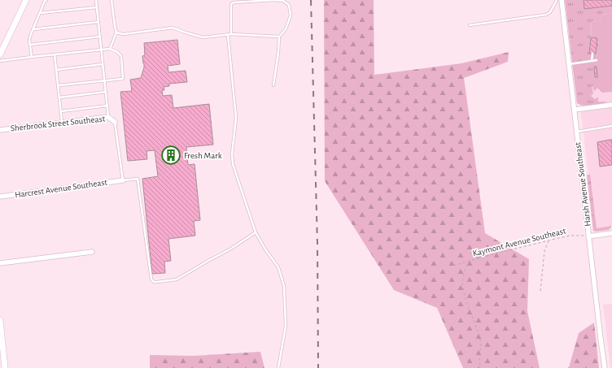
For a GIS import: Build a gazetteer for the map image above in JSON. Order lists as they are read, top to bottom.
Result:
{
  "streets": {
    "street": ["Sherbrook Street Southeast", "Harsh Avenue Southeast", "Harcrest Avenue Southeast"],
    "path": ["Kaymont Avenue Southeast"]
  },
  "crossings": [
    ["Harsh Avenue Southeast", "Kaymont Avenue Southeast"]
  ],
  "places": {
    "building": ["Fresh Mark"]
  }
}
